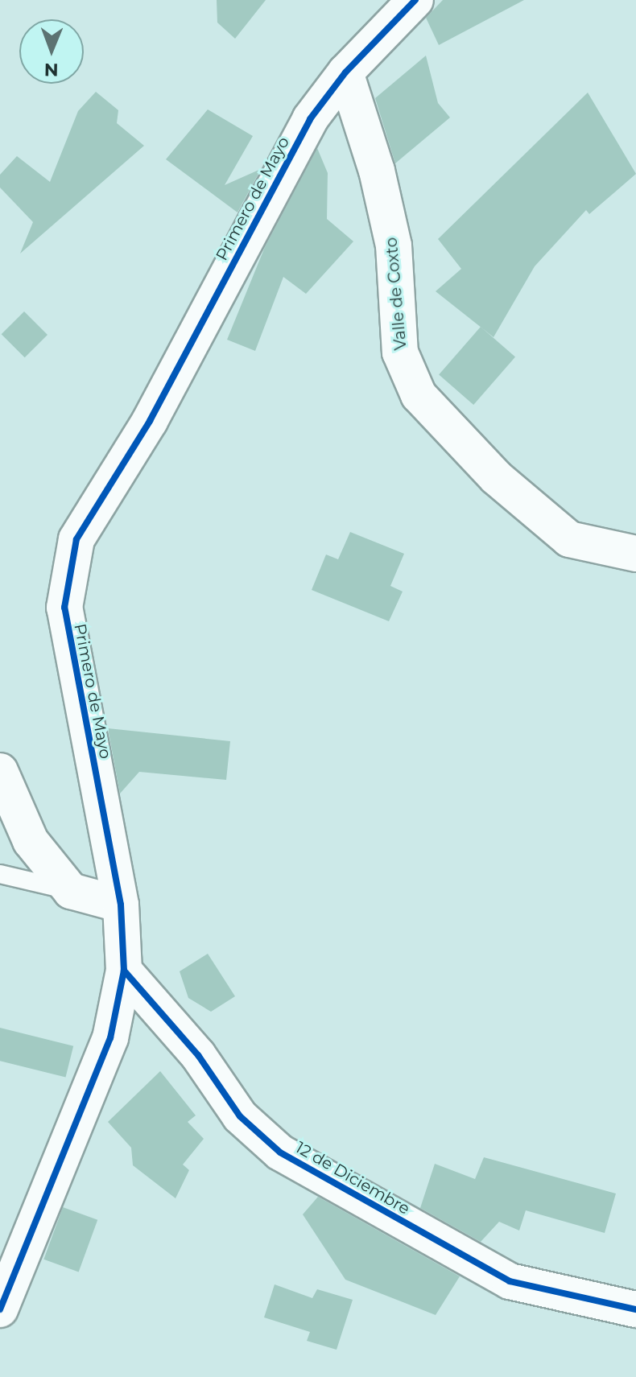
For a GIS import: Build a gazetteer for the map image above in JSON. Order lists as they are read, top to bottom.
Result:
{
  "streets": {
    "street": ["Primero de Mayo", "Valle de Coxto", "12 de Diciembre"]
  },
  "crossings": [
    ["Primero de Mayo", "Valle de Coxto"],
    ["Primero de Mayo", "12 de Diciembre"]
  ],
  "north": "bottom"
}
